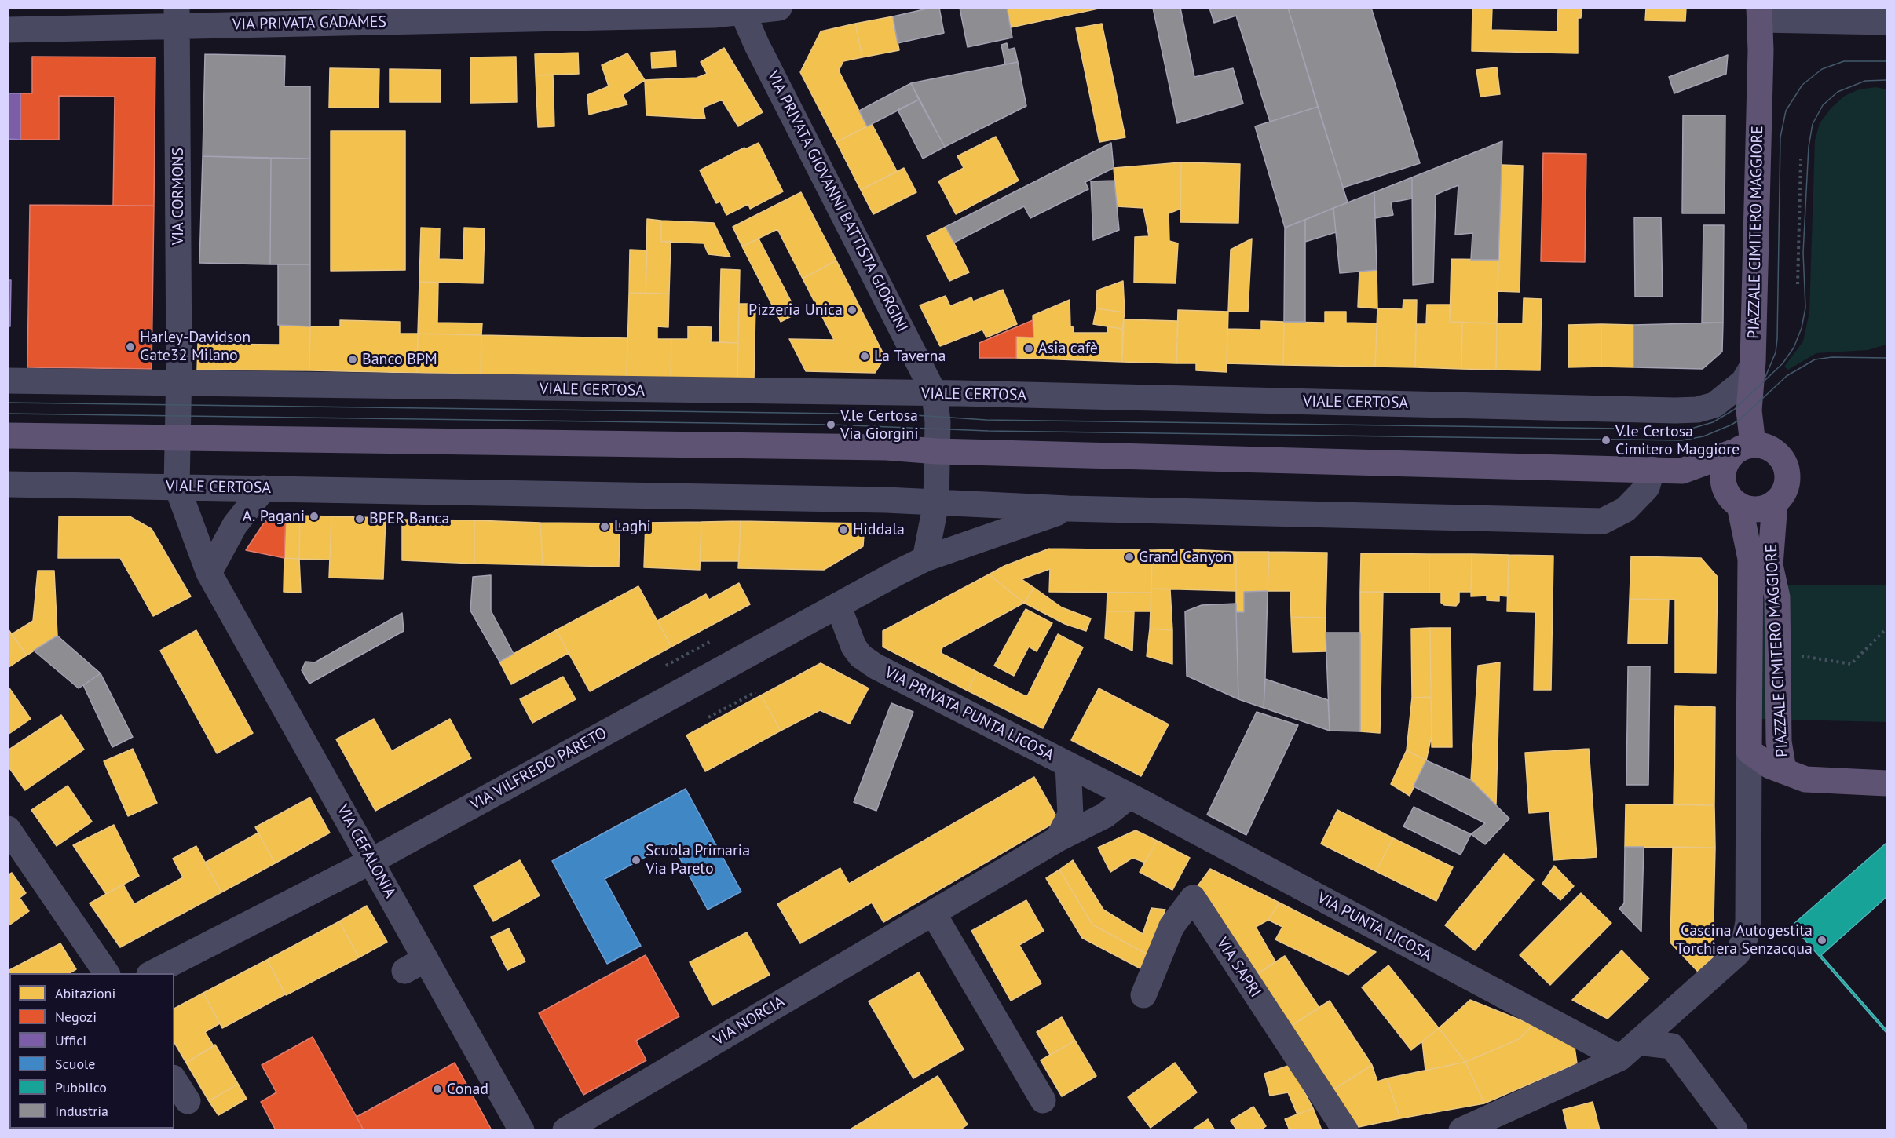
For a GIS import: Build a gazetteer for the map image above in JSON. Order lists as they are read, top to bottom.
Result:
{
  "streets": {
    "main road": ["PIAZZALE CIMITERO MAGGIORE"],
    "street": [
      "VIA PRIVATA GADAMES",
      "VIA CORMONS",
      "VIA PRIVATA GIOVANNI BATTISTA GIORGINI",
      "VIALE CERTOSA",
      "VIA PRIVATA PUNTA LICOSA",
      "VIA VILFREDO PARETO",
      "VIA CEFALONIA",
      "VIA PUNTA LICOSA",
      "VIA SAPRI",
      "VIA NORCIA"
    ]
  },
  "crossings": [
    ["VIA PRIVATA GADAMES", "VIA CORMONS"],
    ["VIA PRIVATA GADAMES", "VIA PRIVATA GIOVANNI BATTISTA GIORGINI"],
    ["VIA CORMONS", "VIALE CERTOSA"],
    ["VIA PRIVATA GIOVANNI BATTISTA GIORGINI", "VIALE CERTOSA"],
    ["PIAZZALE CIMITERO MAGGIORE", "VIALE CERTOSA"],
    ["PIAZZALE CIMITERO MAGGIORE", "VIA PUNTA LICOSA"],
    ["VIALE CERTOSA", "VIA VILFREDO PARETO"],
    ["VIALE CERTOSA", "VIA CEFALONIA"],
    ["VIA PRIVATA PUNTA LICOSA", "VIA VILFREDO PARETO"],
    ["VIA PRIVATA PUNTA LICOSA", "VIA PUNTA LICOSA"],
    ["VIA PRIVATA PUNTA LICOSA", "VIA NORCIA"],
    ["VIA VILFREDO PARETO", "VIA CEFALONIA"],
    ["VIA PUNTA LICOSA", "VIA NORCIA"]
  ],
  "places": [
    "Pizzeria Unica",
    "Harley-Davidson Gate32 Milano",
    "Asia cafè",
    "La Taverna",
    "Banco BPM",
    "V.le Certosa Via Giorgini",
    "V.le Certosa Cimitero Maggiore",
    "A. Pagani",
    "BPER Banca",
    "Laghi",
    "Hiddala",
    "Grand Canyon",
    "Scuola Primaria Via Pareto",
    "Cascina Autogestita Torchiera Senzacqua",
    "Conad"
  ],
  "legend": [
    "Abitazioni",
    "Negozi",
    "Uffici",
    "Scuole",
    "Pubblico",
    "Industria"
  ]
}
